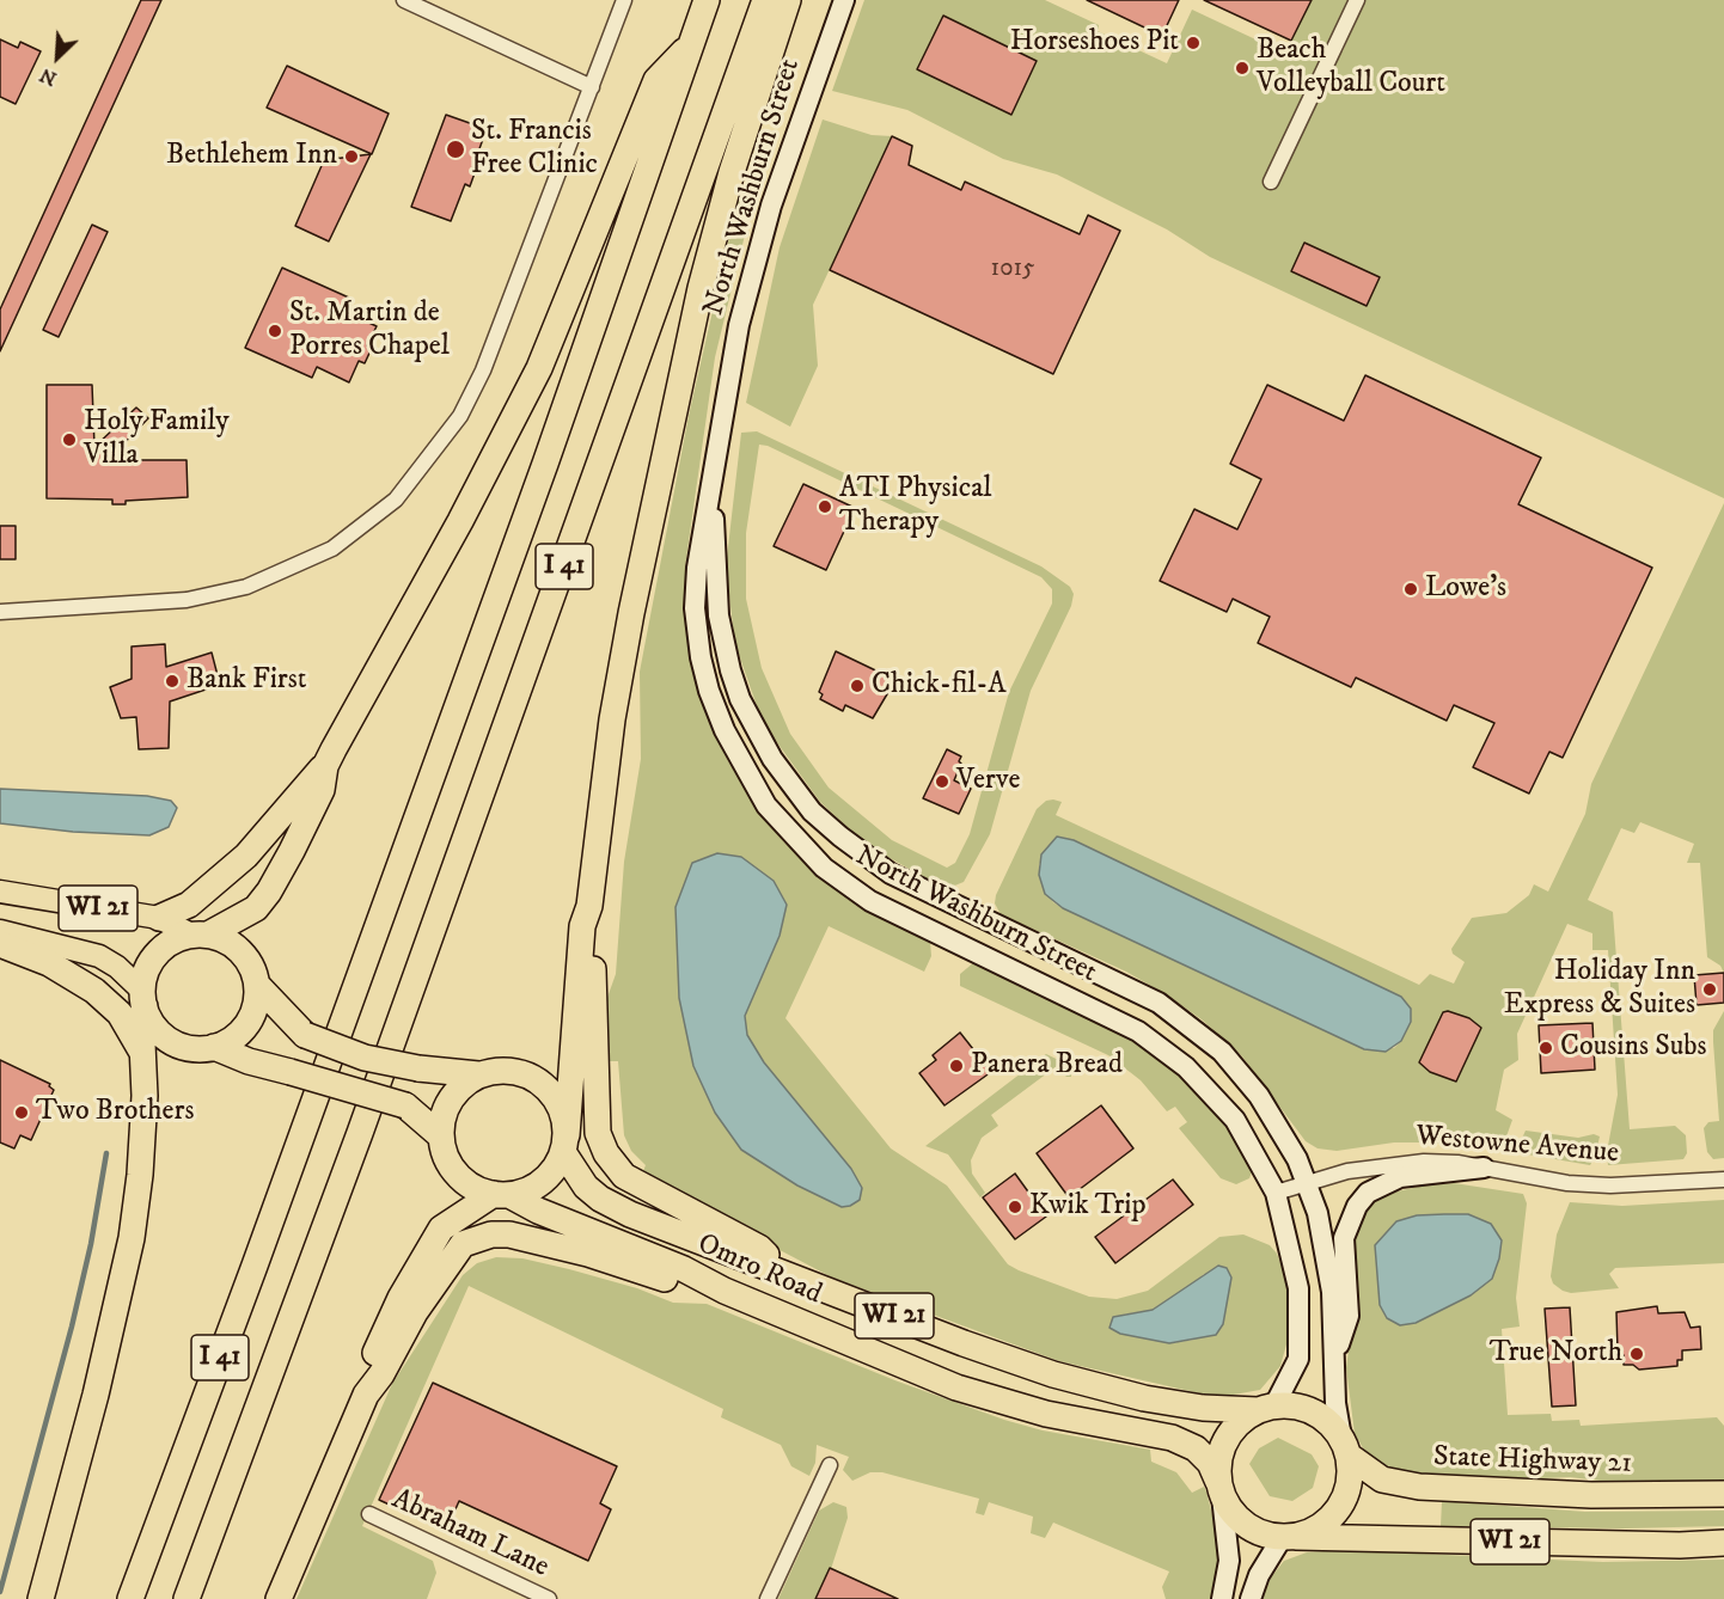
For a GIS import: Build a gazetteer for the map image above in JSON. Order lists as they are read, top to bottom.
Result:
{
  "streets": {
    "highway": [
      "I 41",
      "WI 21",
      "Omro Road",
      "State Highway 21"
    ],
    "street": ["North Washburn Street", "Westowne Avenue", "Abraham Lane"]
  },
  "crossings": [
    ["North Washburn Street", "Westowne Avenue"],
    ["WI 21", "Omro Road"],
    ["WI 21", "State Highway 21"],
    ["Omro Road", "State Highway 21"]
  ],
  "places": [
    "Horseshoes Pit",
    "Beach Volleyball Court",
    "St. Francis Free Clinic",
    "Bethlehem Inn",
    "St. Martin de Porres Chapel",
    "Holy Family Villa",
    "ATI Physical Therapy",
    "Lowe's",
    "Bank First",
    "Chick-fil-A",
    "Verve",
    "Holiday Inn Express & Suites",
    "Cousins Subs",
    "Panera Bread",
    "Two Brothers",
    "Kwik Trip",
    "True North"
  ],
  "house_numbers": ["1015"],
  "north": "bottom left"
}
